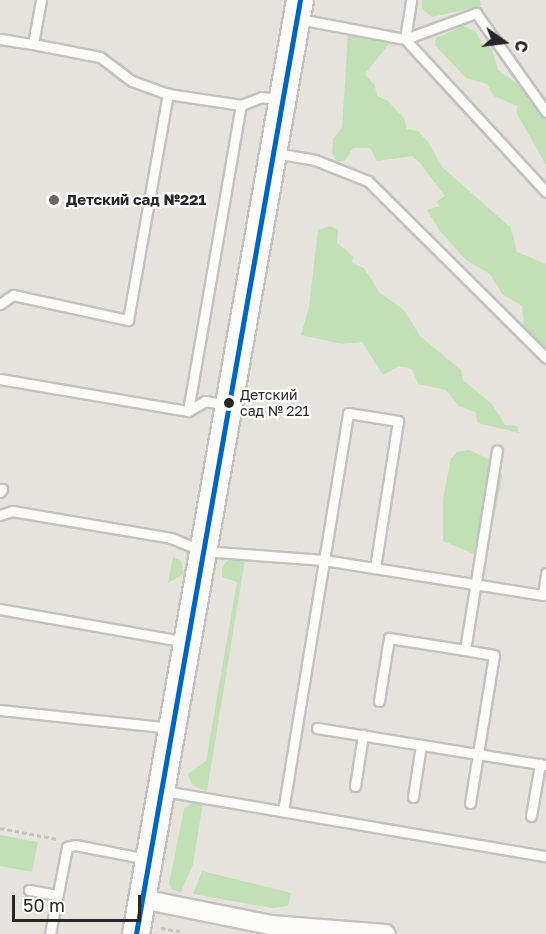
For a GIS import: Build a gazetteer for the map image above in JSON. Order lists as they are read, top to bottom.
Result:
{
  "places": ["Детский сад №221", "Детский сад № 221"],
  "scale_bar": "50 m",
  "north": "right"
}
